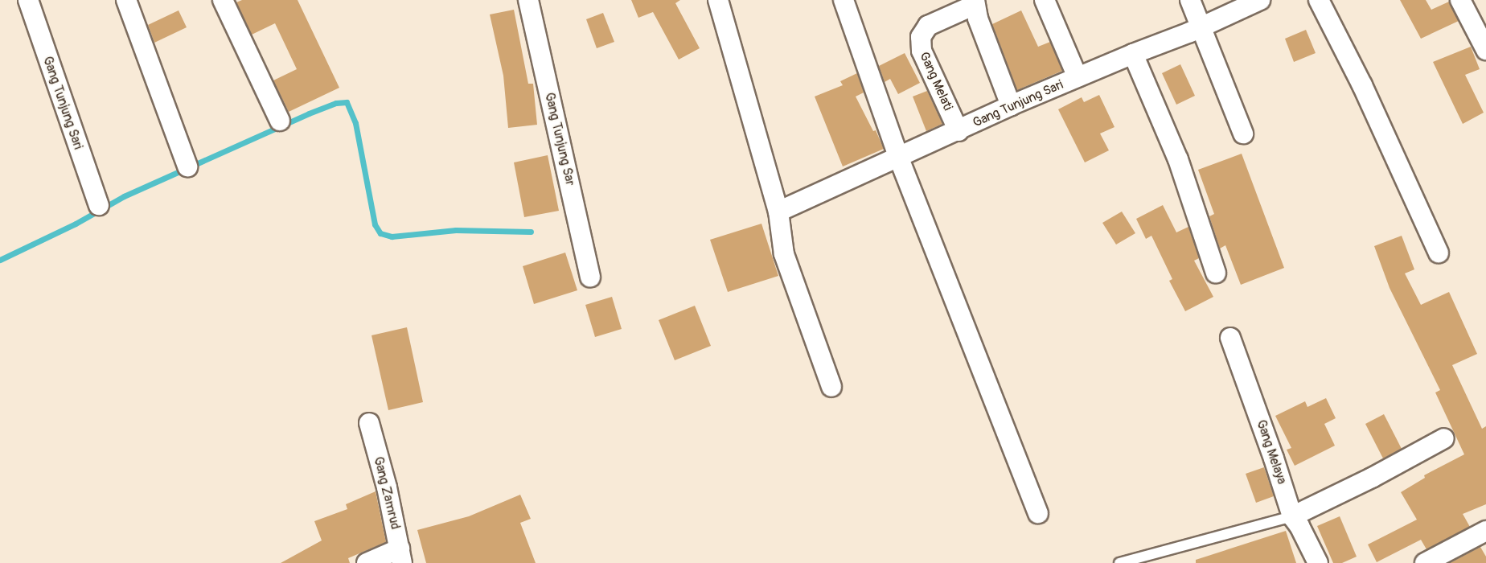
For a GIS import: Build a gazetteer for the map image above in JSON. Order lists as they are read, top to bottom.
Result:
{
  "streets": {
    "street": [
      "Gang Melati",
      "Gang Tunjung Sari",
      "Gang Tunjung Sar",
      "Gang Melaya",
      "Gang Zamrud"
    ]
  },
  "crossings": [
    ["Gang Melati", "Gang Tunjung Sari"]
  ]
}
